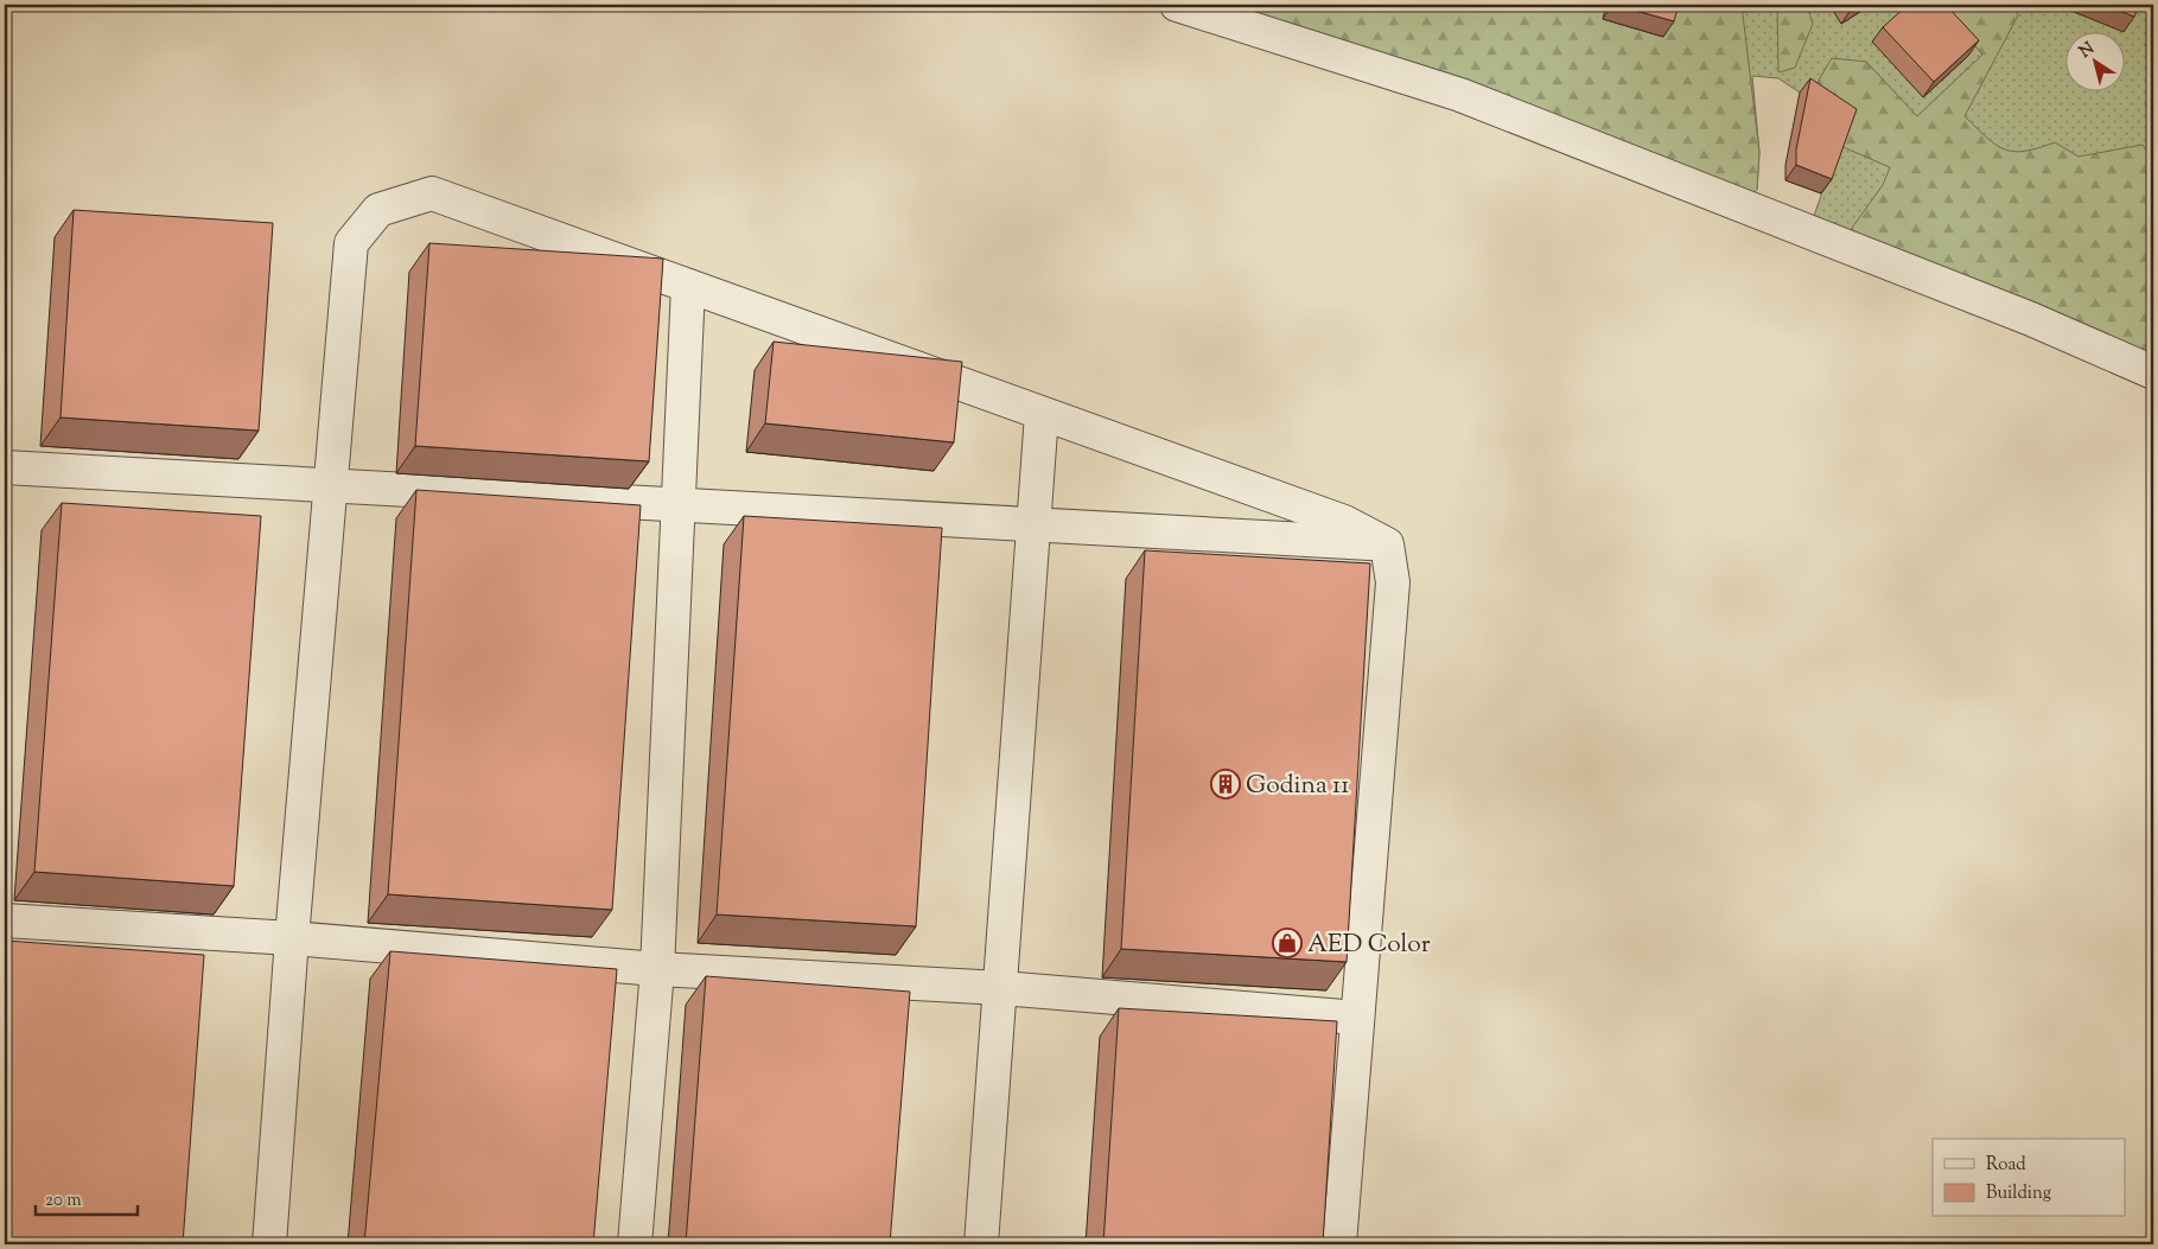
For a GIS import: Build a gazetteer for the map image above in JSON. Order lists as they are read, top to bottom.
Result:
{
  "places": {
    "building": ["Godina 11"],
    "shop": ["AED Color"]
  },
  "legend": ["Road", "Building"],
  "scale_bar": "20 m",
  "north": "top left"
}
